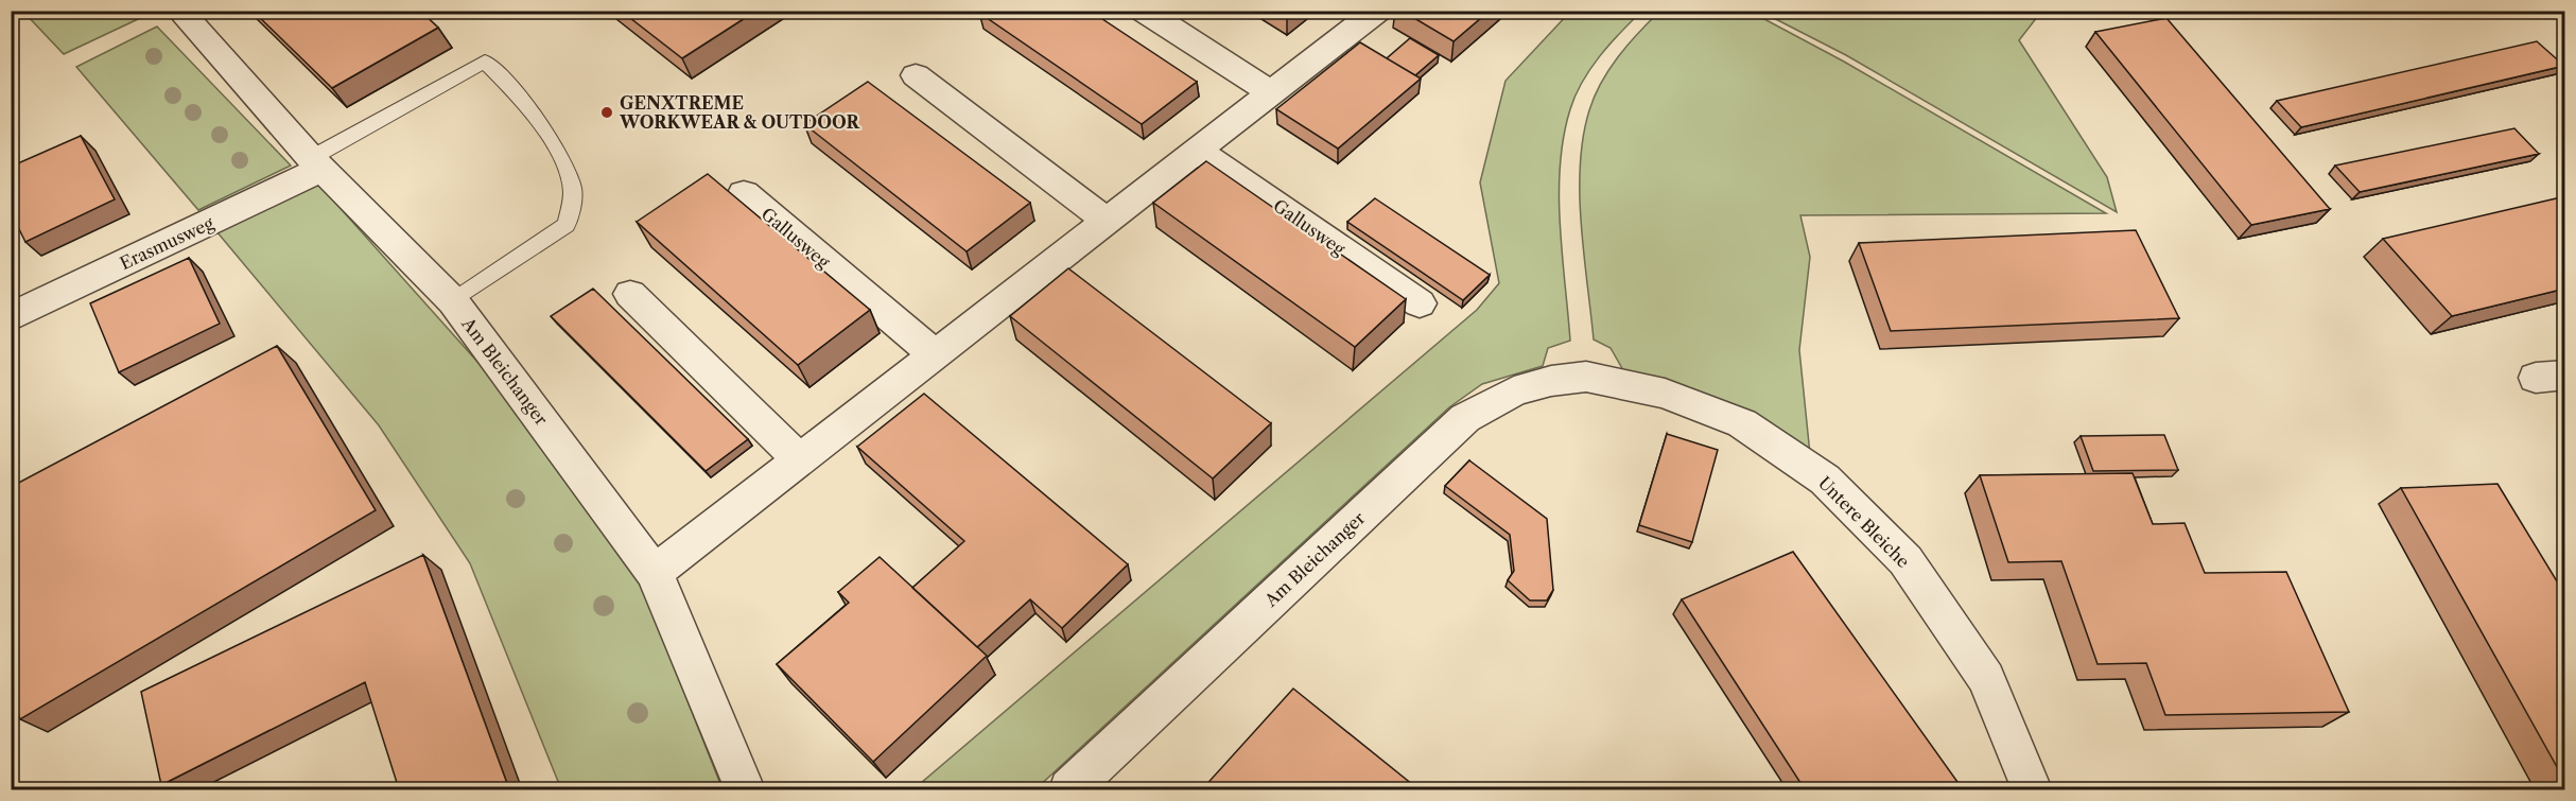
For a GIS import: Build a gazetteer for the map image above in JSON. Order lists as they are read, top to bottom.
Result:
{
  "streets": {
    "street": [
      "Gallusweg",
      "Erasmusweg",
      "Am Bleichanger",
      "Untere Bleiche"
    ]
  },
  "crossings": [
    ["Erasmusweg", "Am Bleichanger"],
    ["Am Bleichanger", "Untere Bleiche"]
  ],
  "places": ["GENXTREME WORKWEAR & OUTDOOR"]
}
